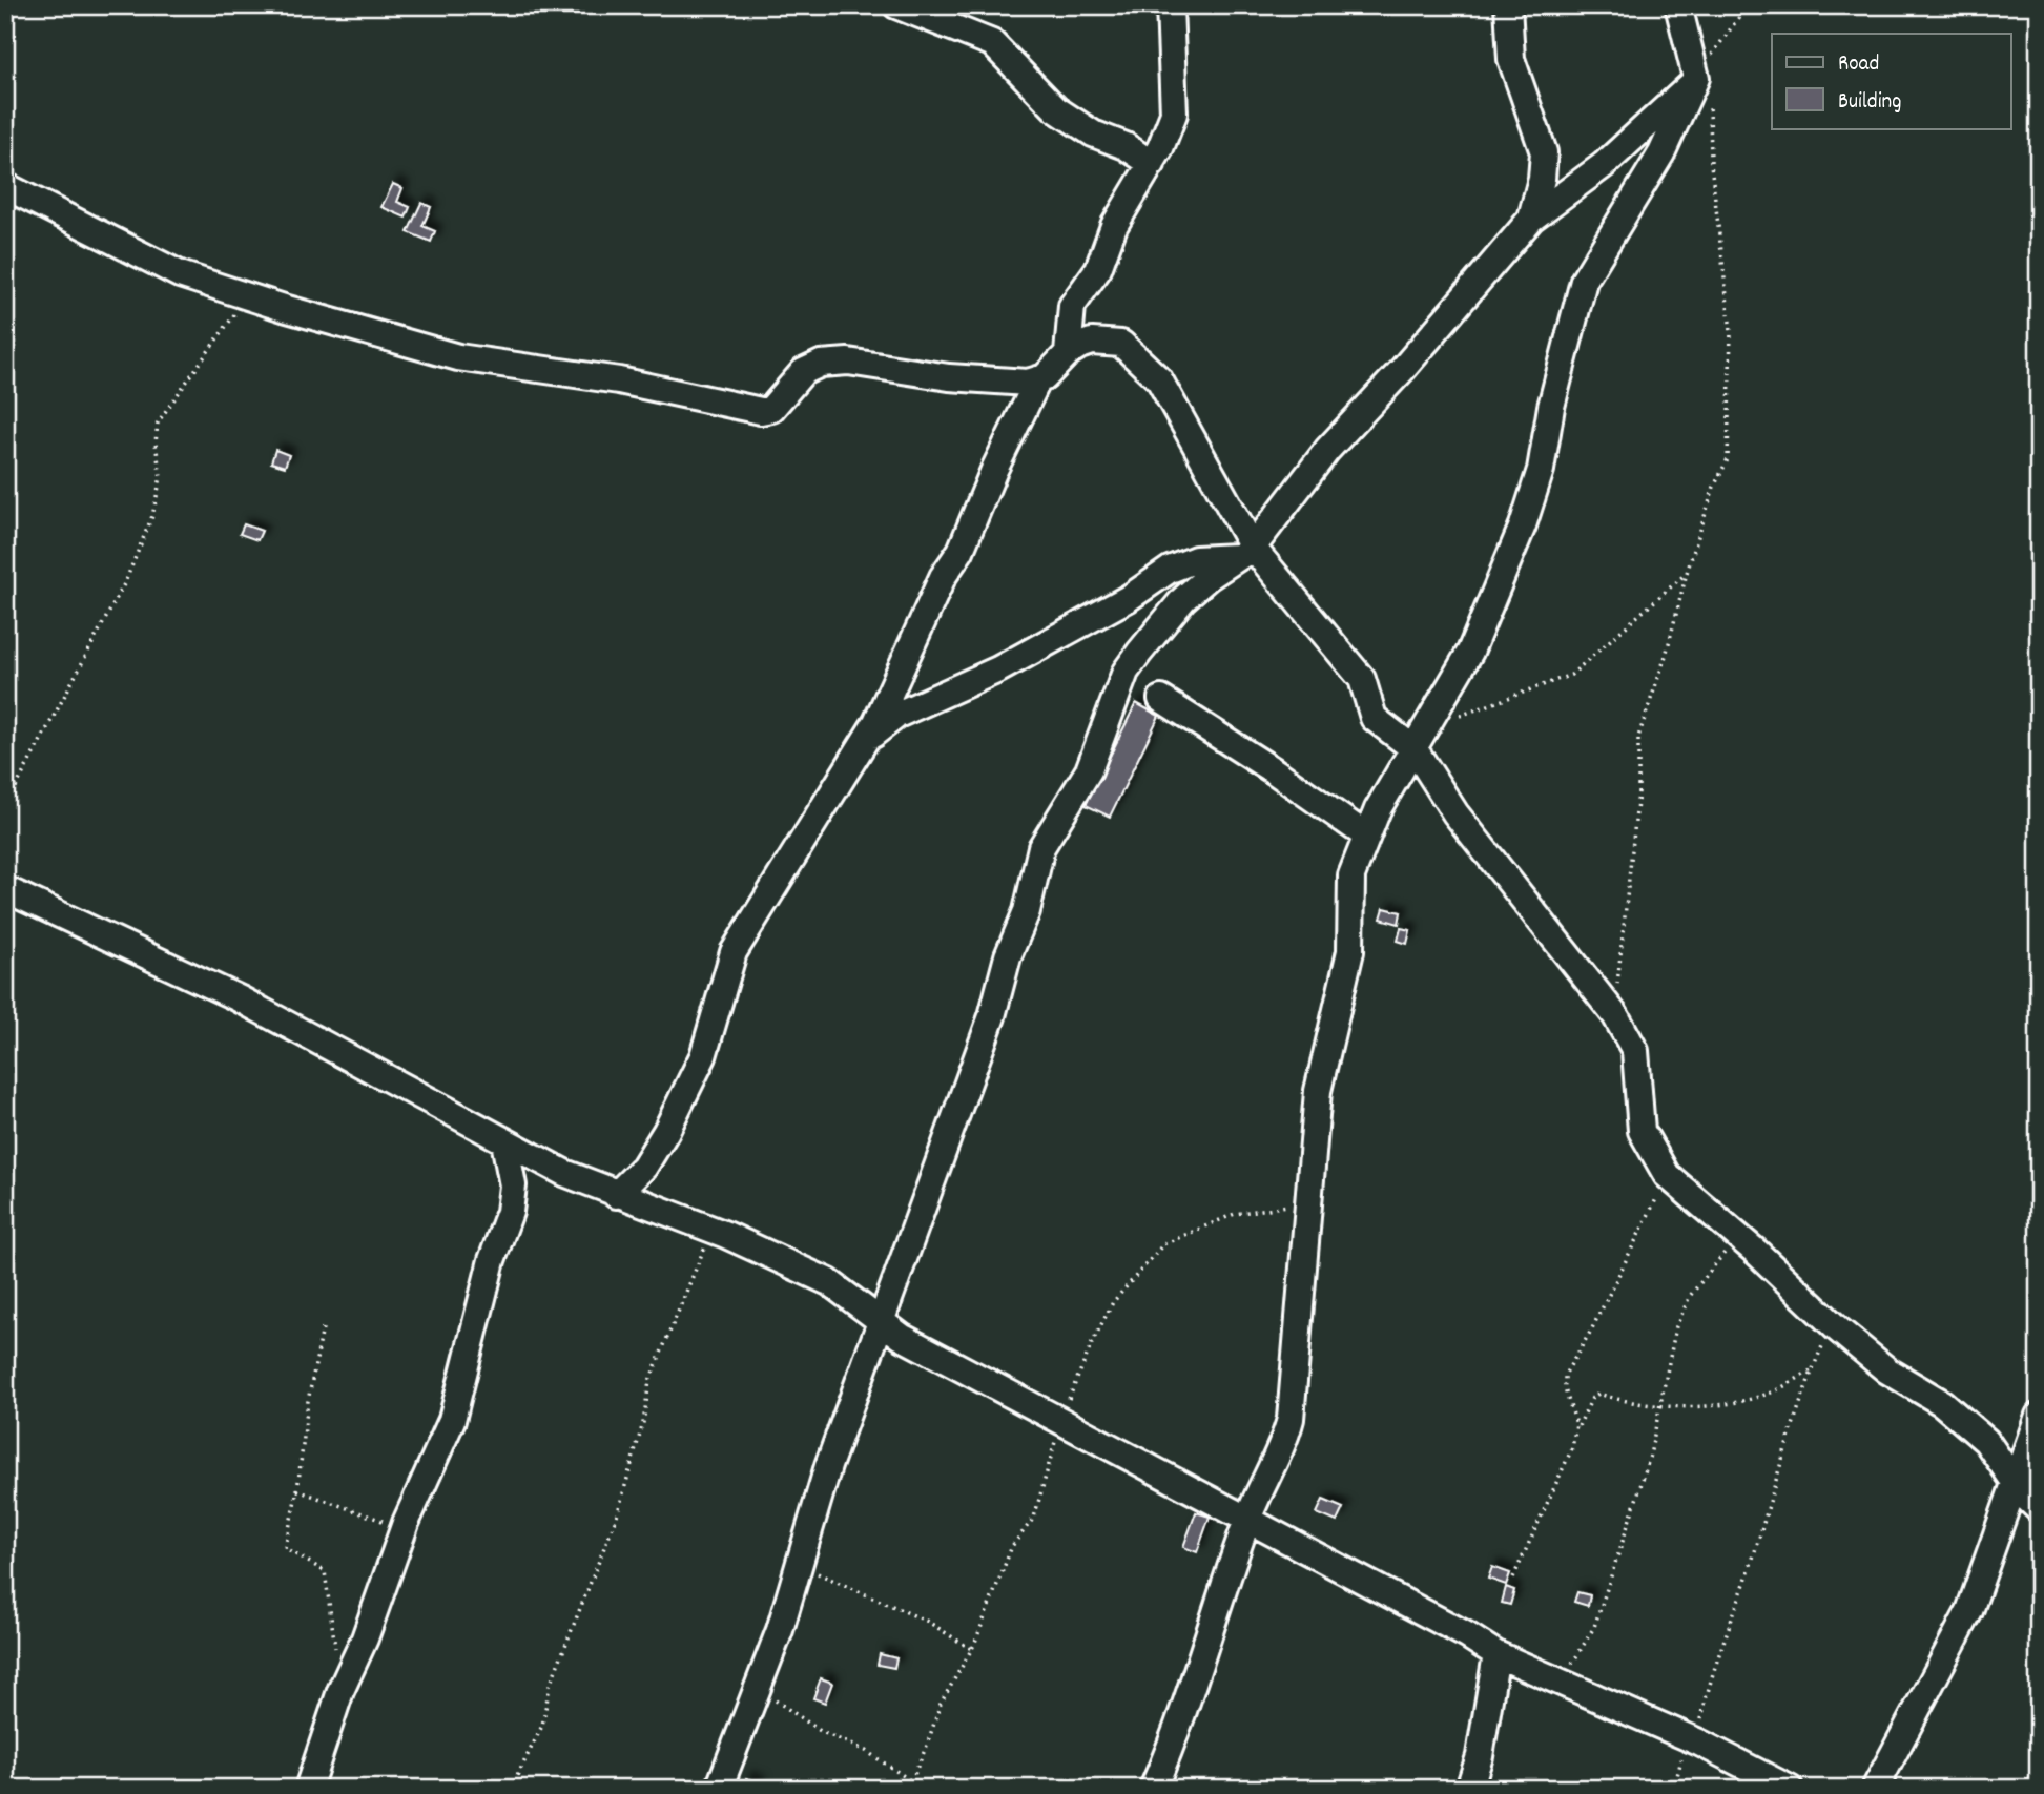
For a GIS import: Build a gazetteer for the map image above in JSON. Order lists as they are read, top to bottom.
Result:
{
  "legend": ["Road", "Building"]
}
